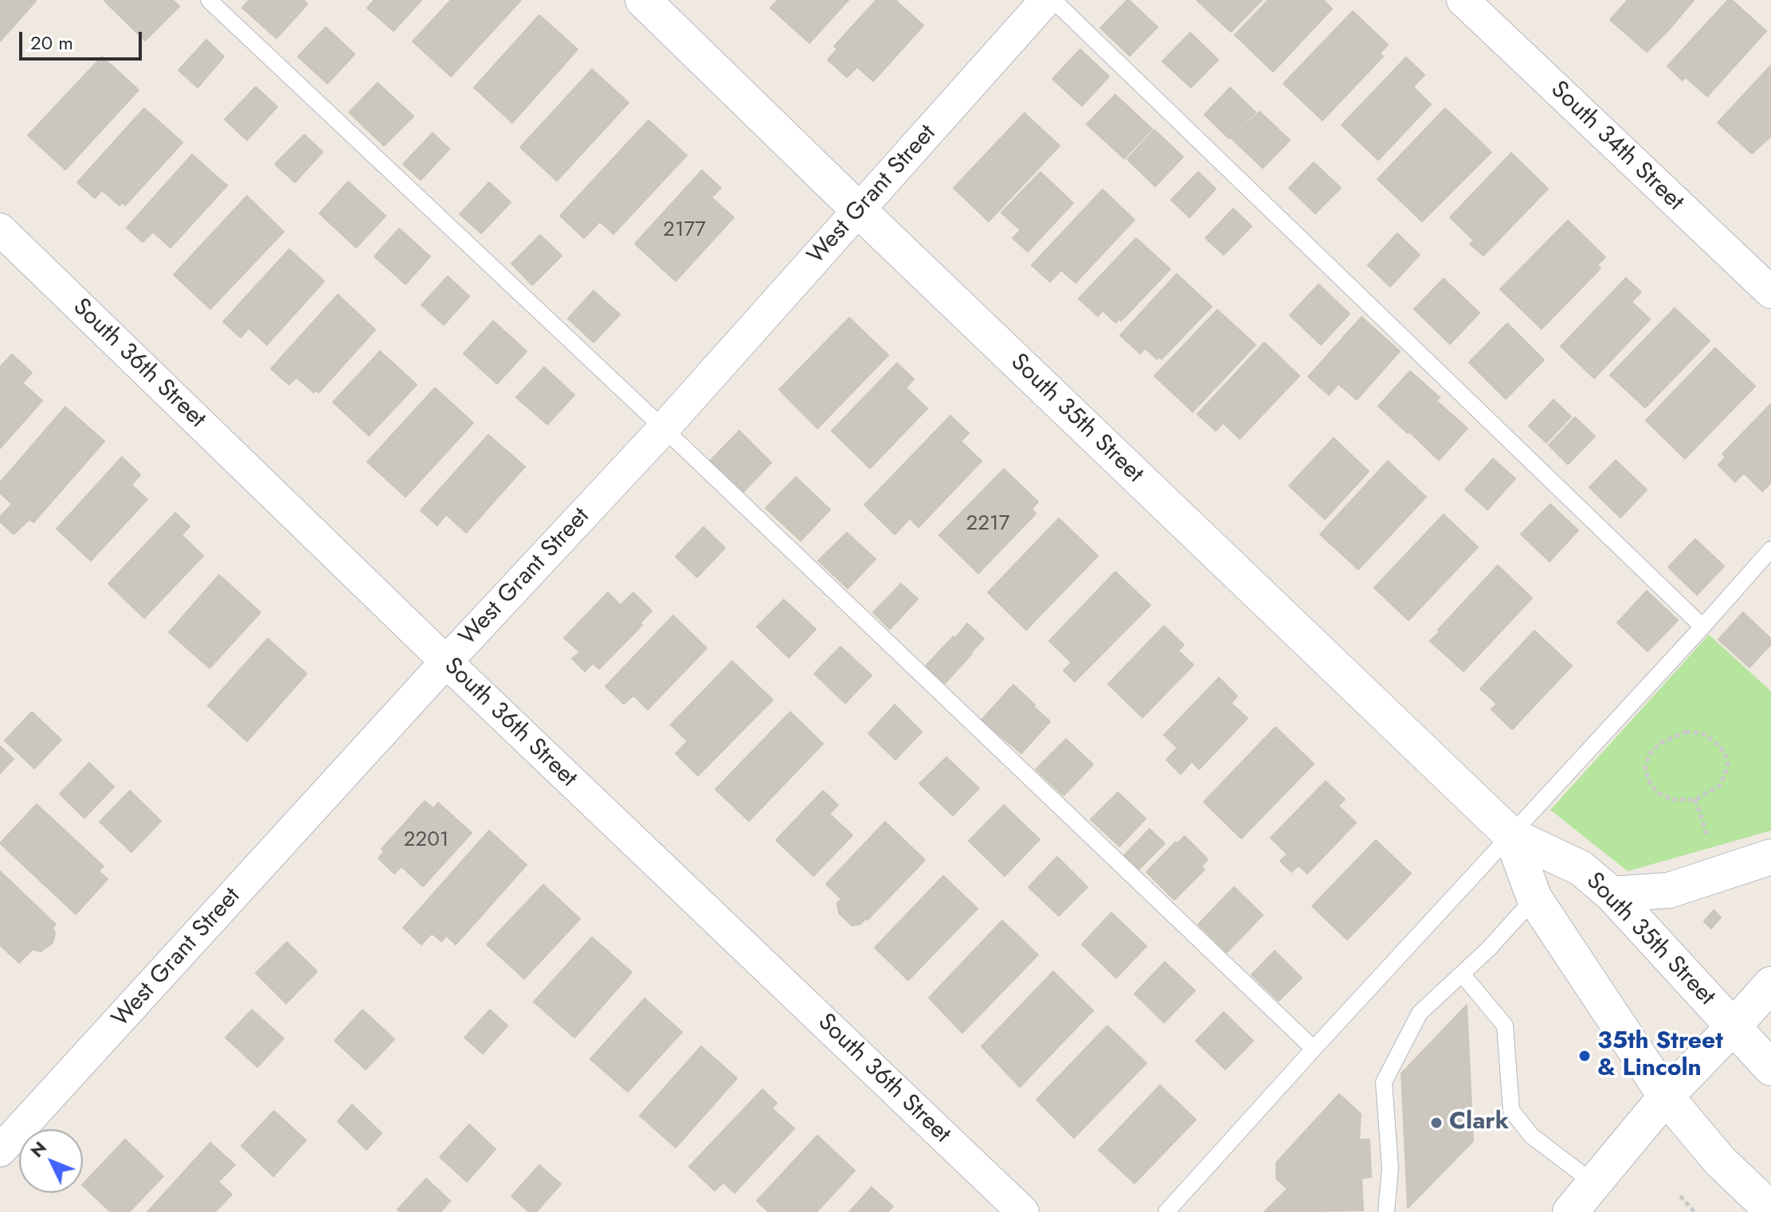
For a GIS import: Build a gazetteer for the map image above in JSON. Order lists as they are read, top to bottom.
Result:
{
  "streets": {
    "main road": ["South 35th Street"],
    "street": ["South 34th Street", "West Grant Street", "South 36th Street"]
  },
  "crossings": [
    ["West Grant Street", "South 36th Street"],
    ["West Grant Street", "South 35th Street"]
  ],
  "places": ["35th Street & Lincoln", "Clark"],
  "house_numbers": ["2177", "2217", "2201"],
  "scale_bar": "20 m",
  "north": "top left"
}
